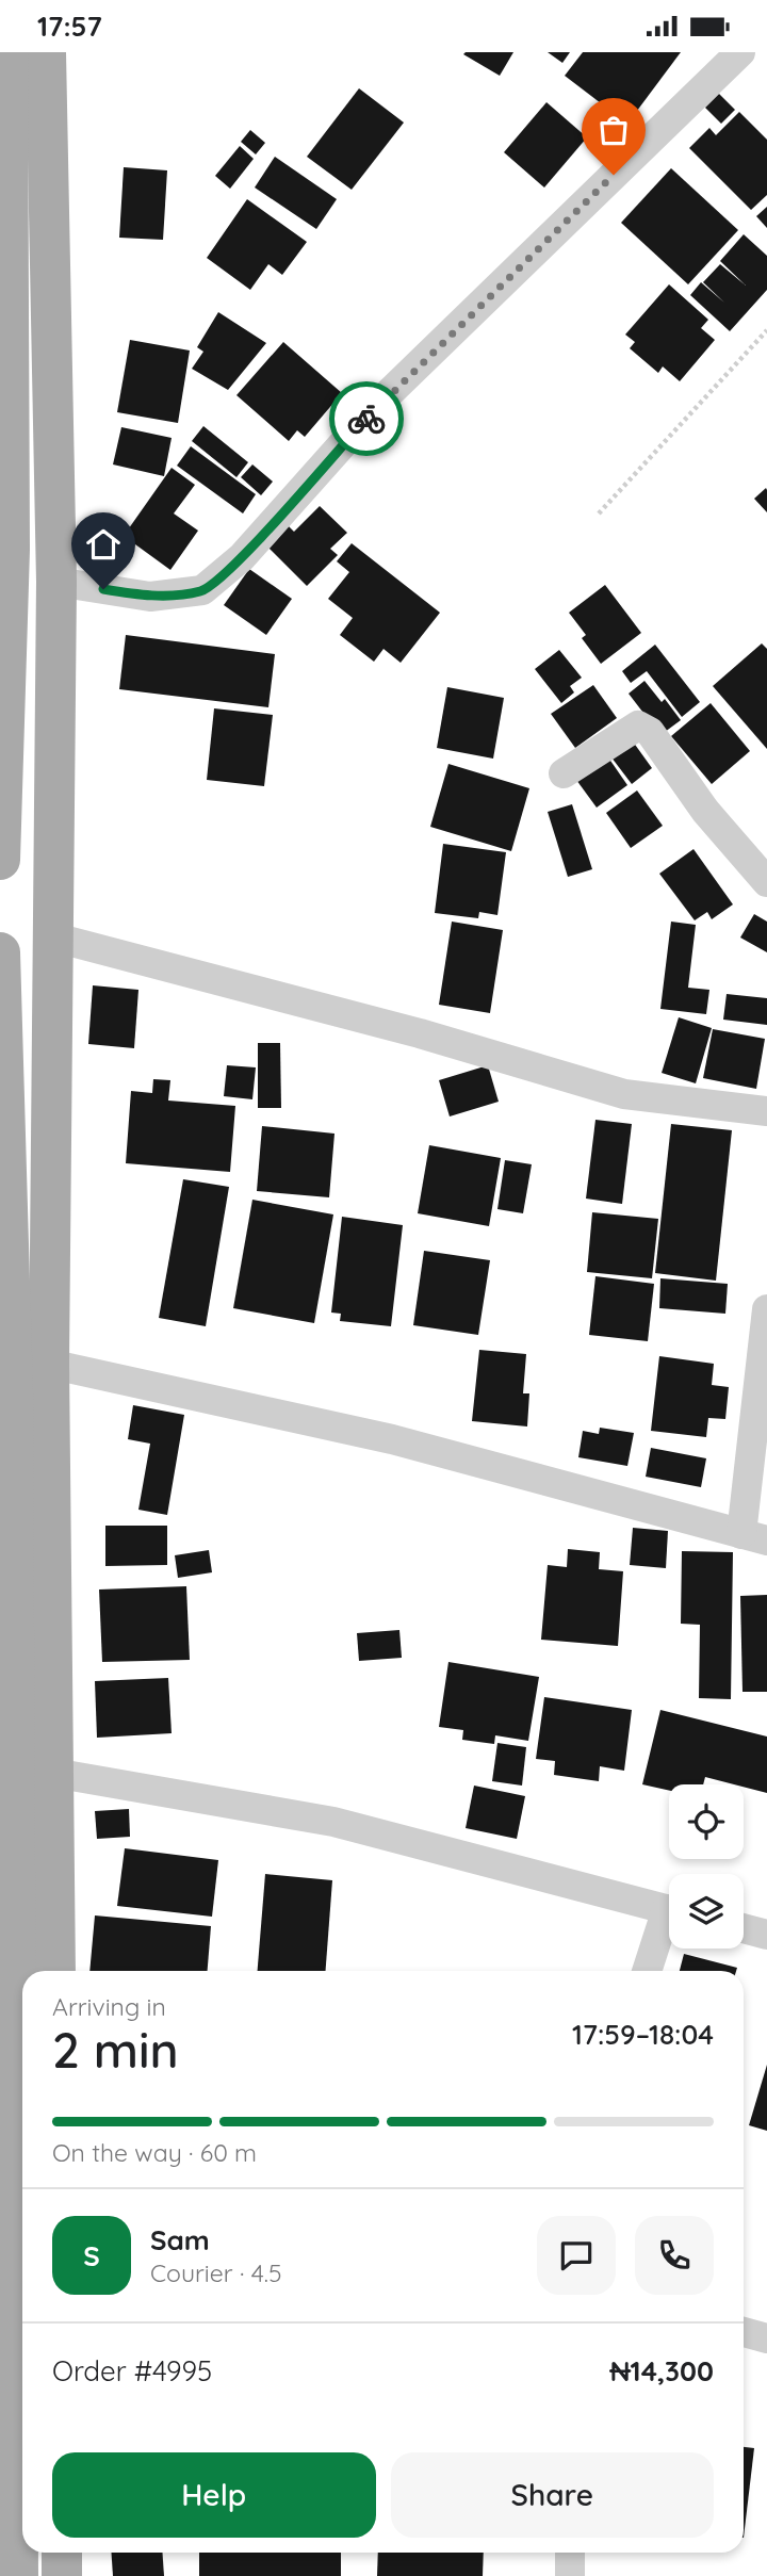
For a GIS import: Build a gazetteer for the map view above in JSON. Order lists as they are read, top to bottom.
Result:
{
  "page": {
    "status": "17:57",
    "heading": ["2 min", "Arriving in", "17:59–18:04"],
    "panel": [
      "Sam",
      "Courier · 4.5",
      "Order #4995",
      "₦14,300"
    ],
    "bar": "On the way · 60 m",
    "round": "S",
    "buttons": ["Help", "Share"]
  }
}
